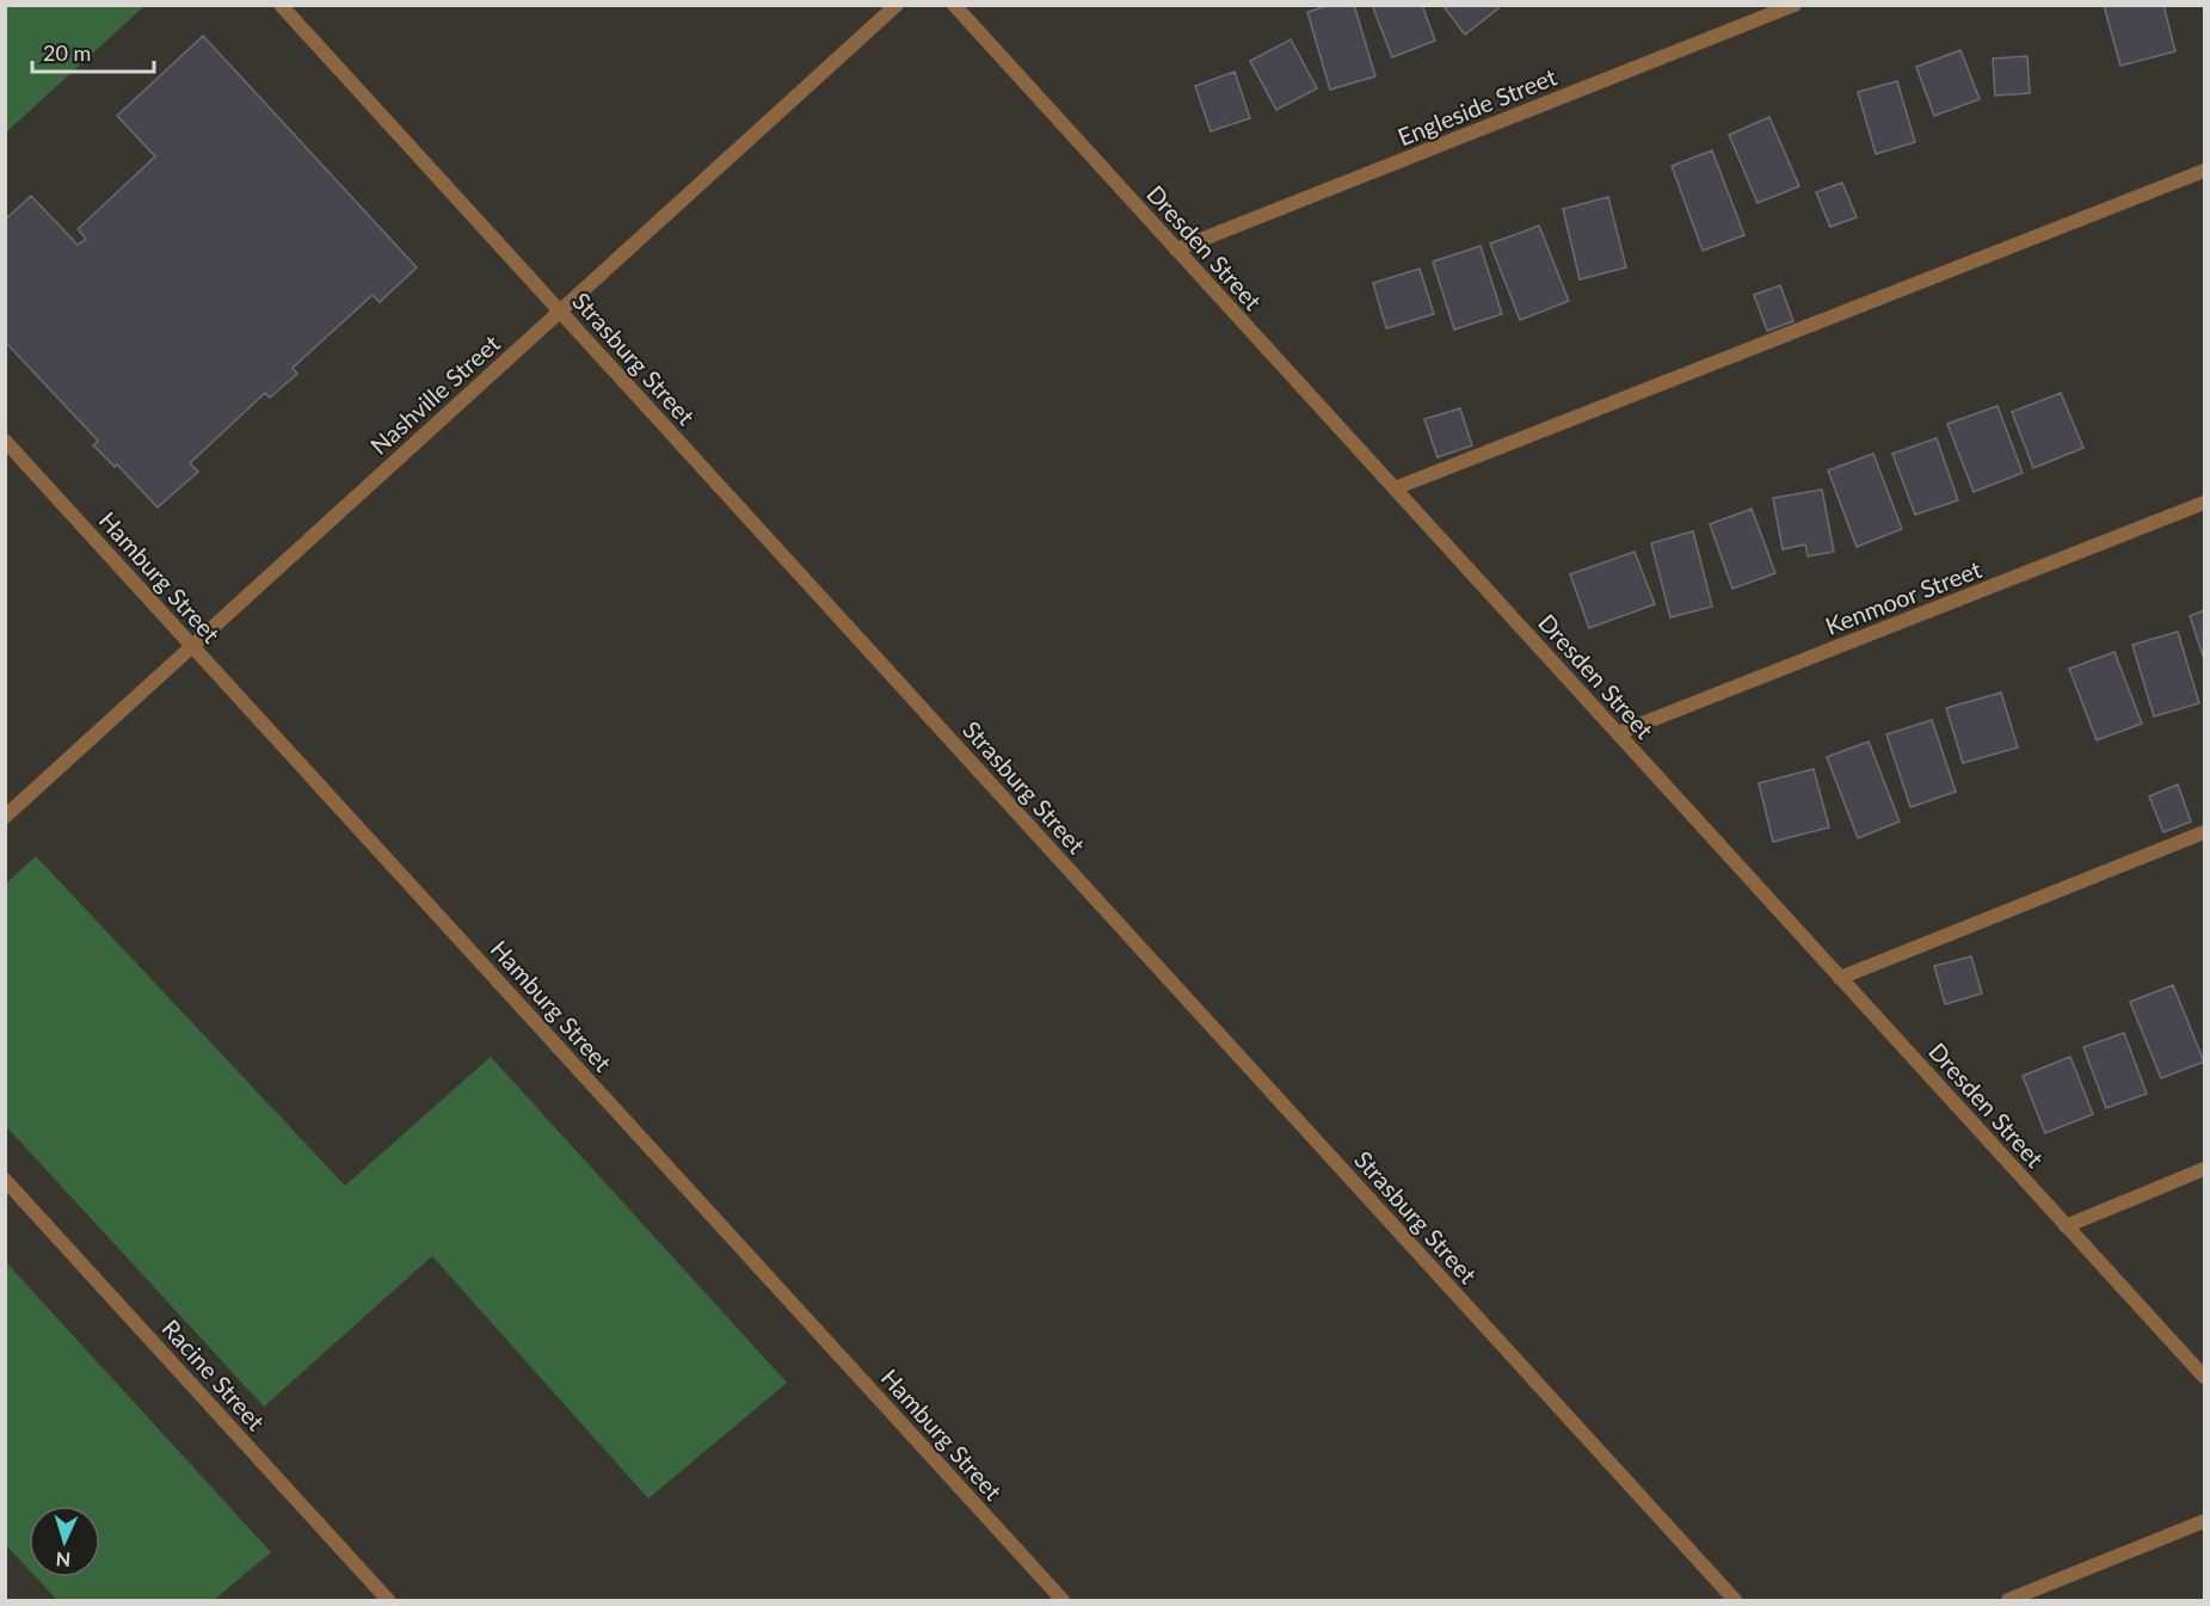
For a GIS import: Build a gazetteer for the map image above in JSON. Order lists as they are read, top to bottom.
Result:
{
  "streets": {
    "street": [
      "Engleside Street",
      "Dresden Street",
      "Strasburg Street",
      "Nashville Street",
      "Hamburg Street",
      "Kenmoor Street",
      "Racine Street"
    ]
  },
  "crossings": [
    ["Engleside Street", "Dresden Street"],
    ["Dresden Street", "Kenmoor Street"],
    ["Strasburg Street", "Nashville Street"],
    ["Nashville Street", "Hamburg Street"]
  ],
  "scale_bar": "20 m",
  "north": "bottom"
}
